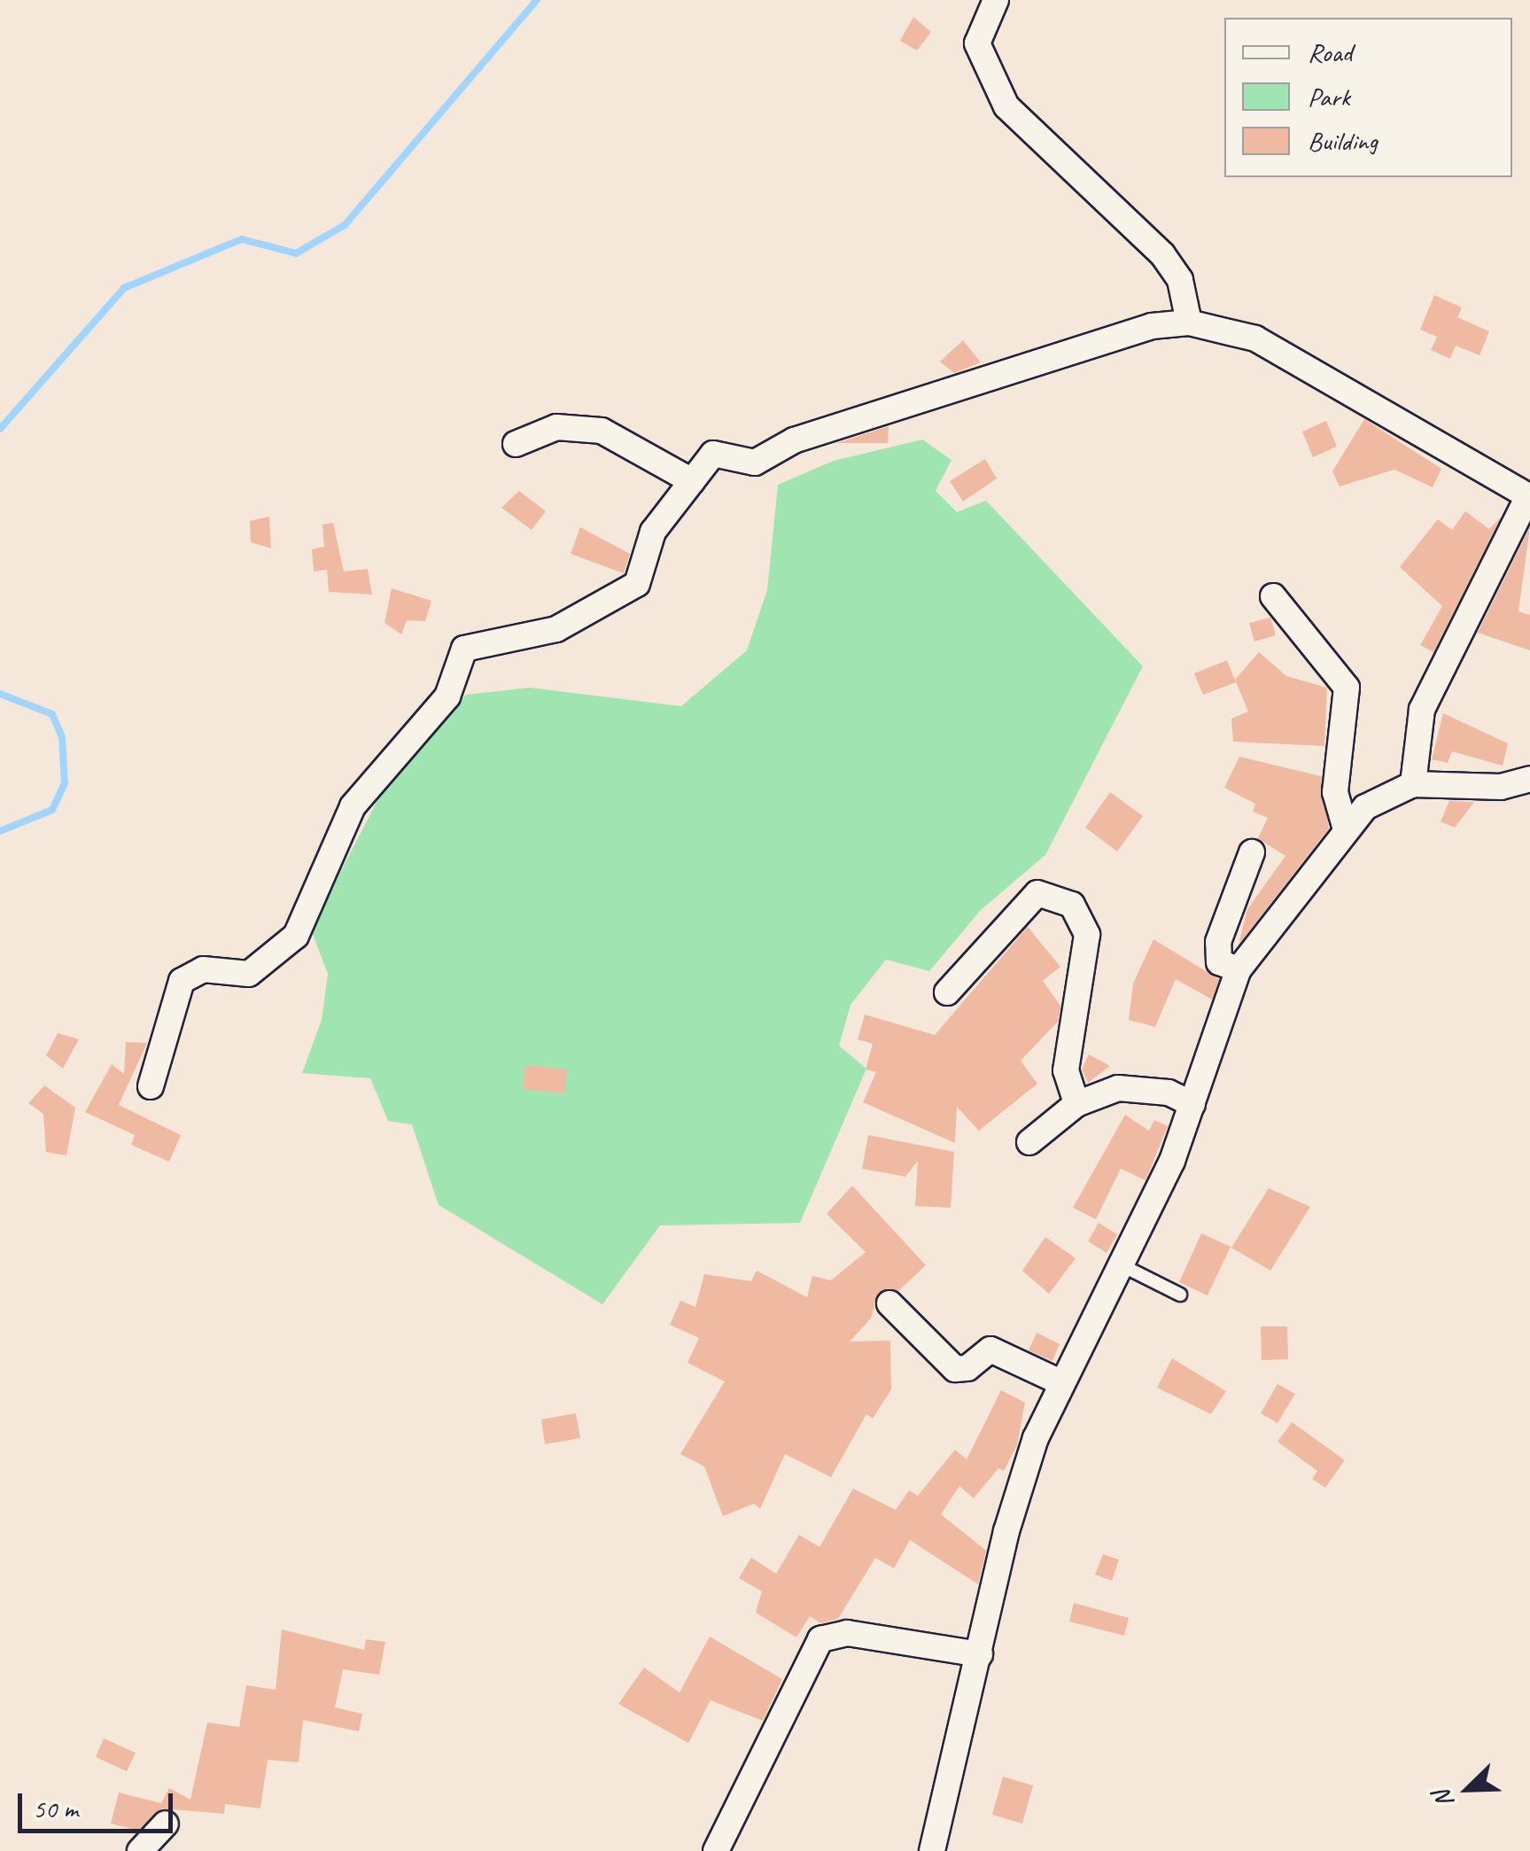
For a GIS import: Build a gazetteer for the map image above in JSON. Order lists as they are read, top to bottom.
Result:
{
  "legend": ["Road", "Park", "Building"],
  "scale_bar": "50 m",
  "north": "bottom left"
}
